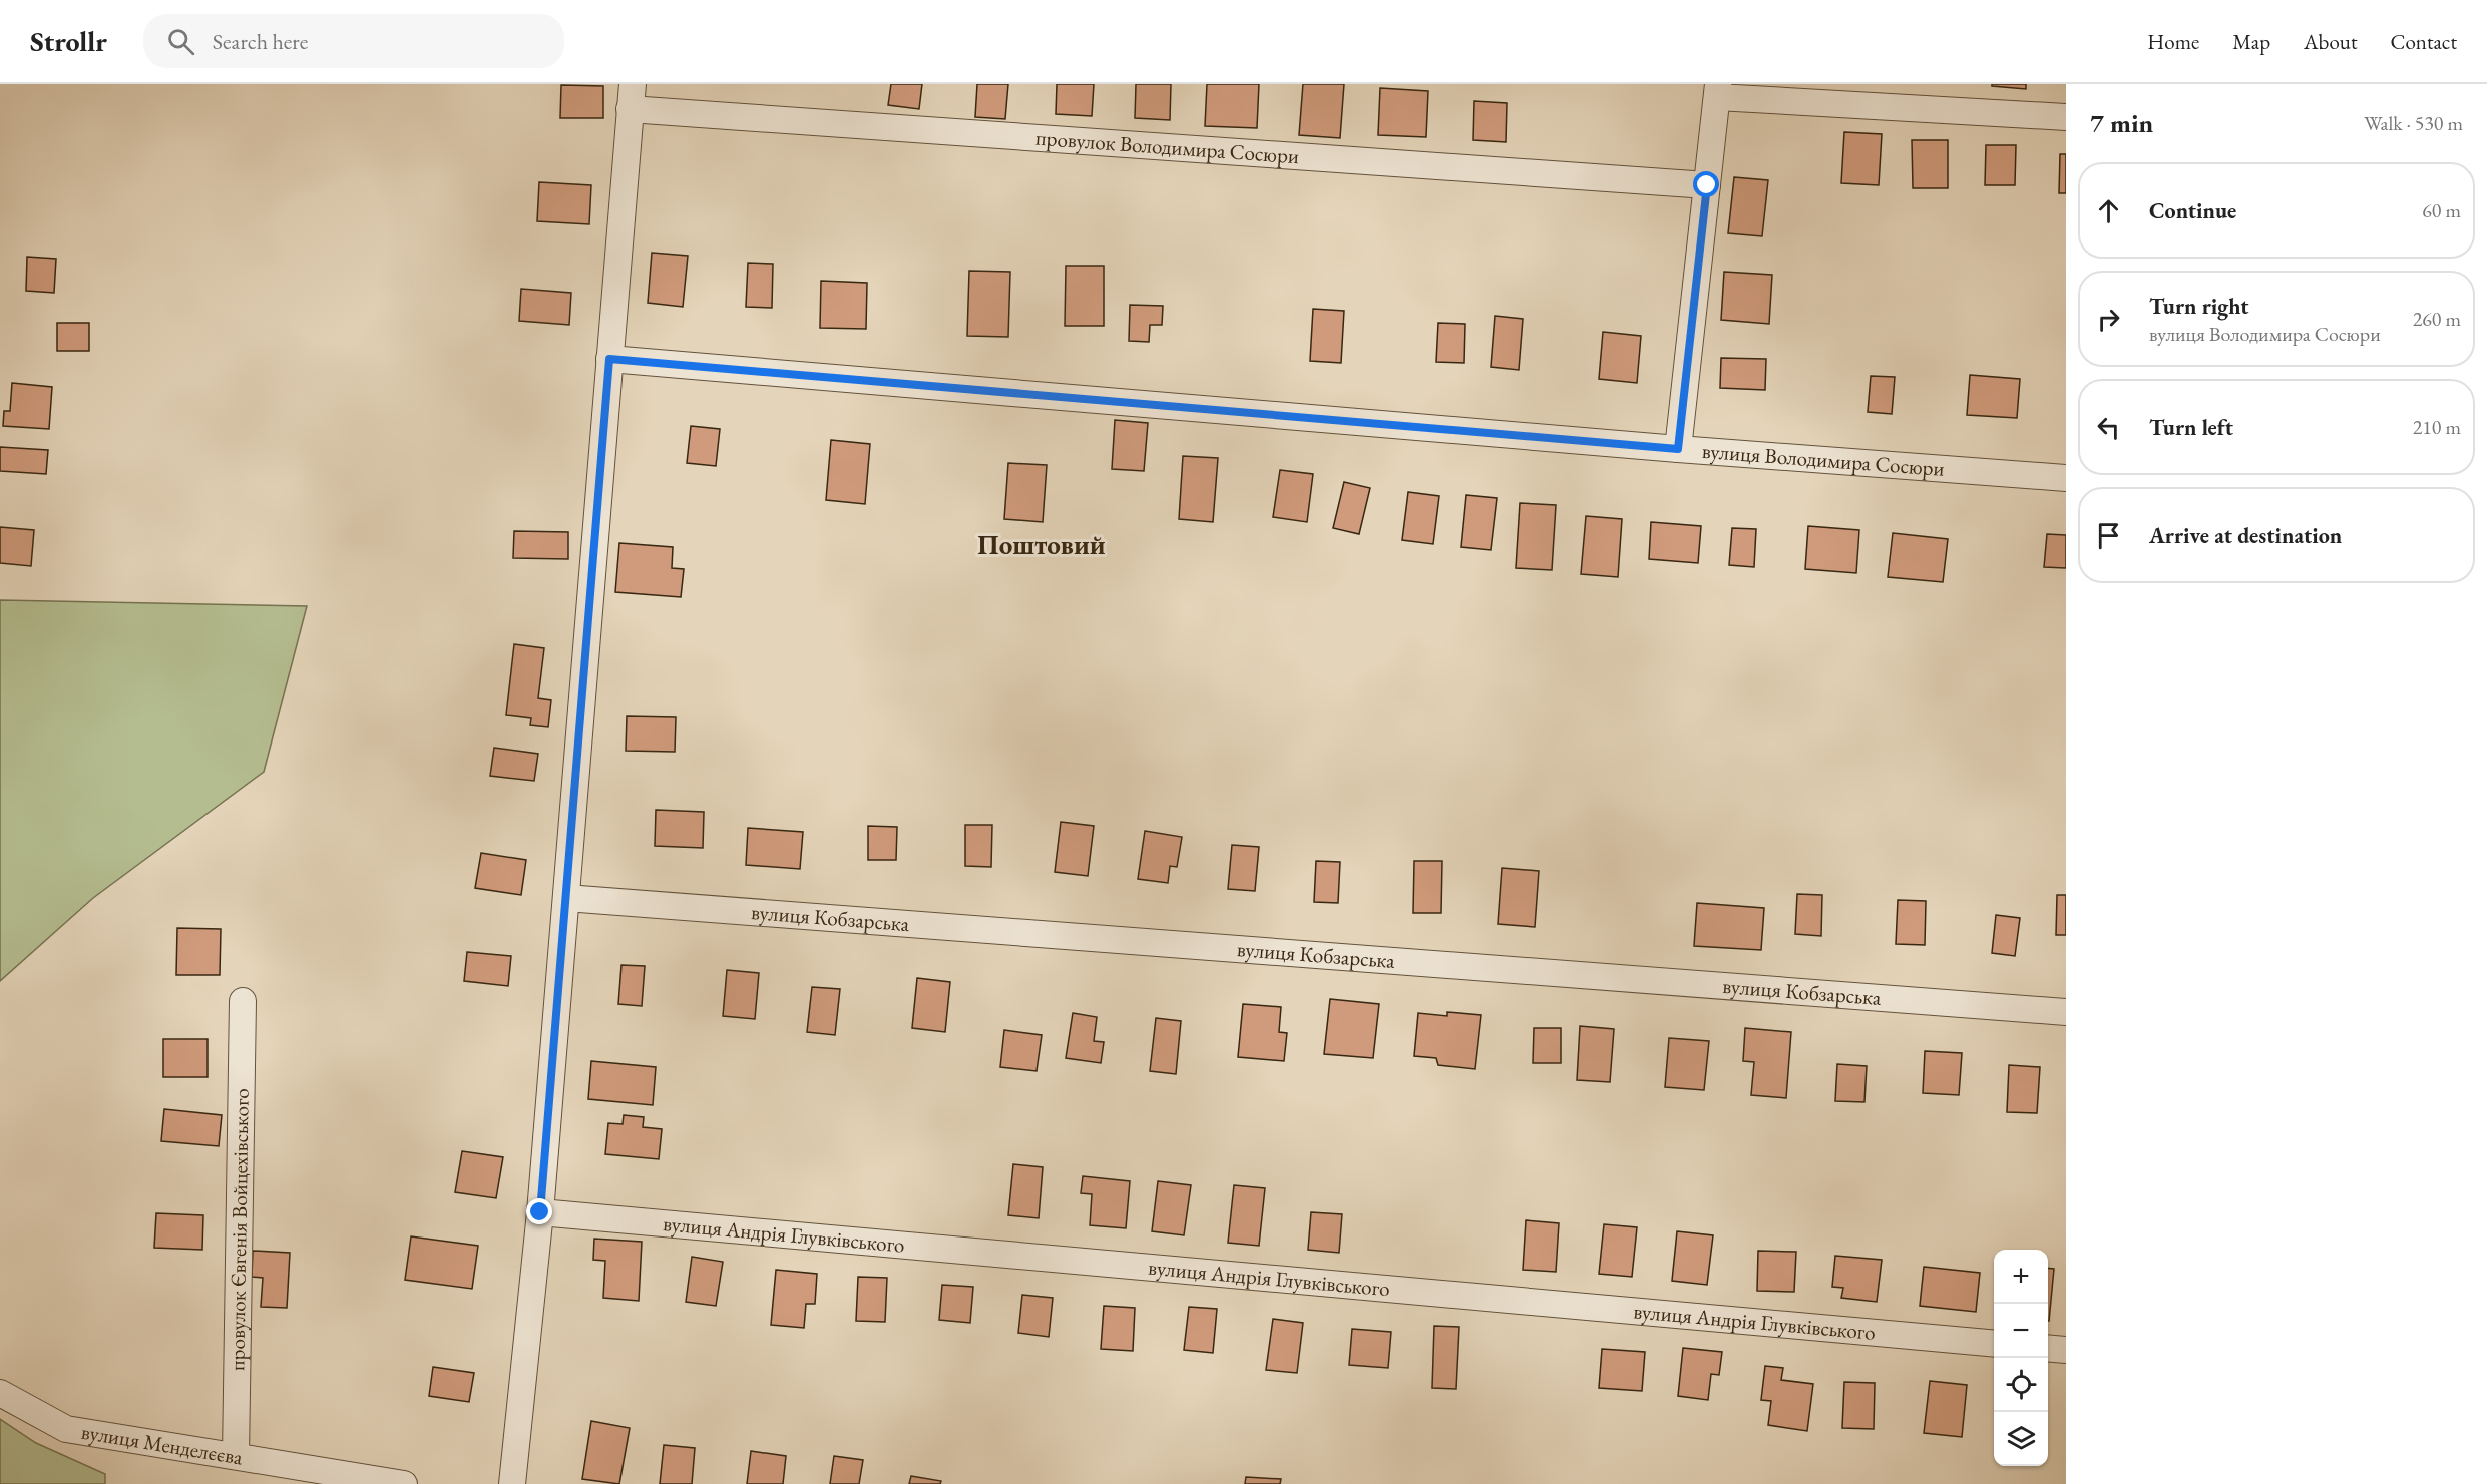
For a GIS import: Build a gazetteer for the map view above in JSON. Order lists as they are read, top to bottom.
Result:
{
  "streets": {
    "street": [
      "провулок Володимира Сосюри",
      "вулиця Володимира Сосюри",
      "вулиця Кобзарська",
      "провулок Євгенія Войцехівського",
      "вулиця Андрія Глувківського",
      "вулиця Менделєєва"
    ]
  },
  "crossings": [
    ["провулок Євгенія Войцехівського", "вулиця Менделєєва"]
  ],
  "districts": ["Поштовий"],
  "page": {
    "header": "Strollr",
    "search": "Search here",
    "nav": [
      "Home",
      "Map",
      "About",
      "Contact"
    ],
    "heading": ["7 min", "Walk · 530 m"],
    "list": [
      ["Continue", "60 m"],
      ["Turn right", "вулиця Володимира Сосюри", "260 m"],
      ["Turn left", "210 m"],
      "Arrive at destination"
    ],
    "map_buttons": ["+", "−"]
  }
}
